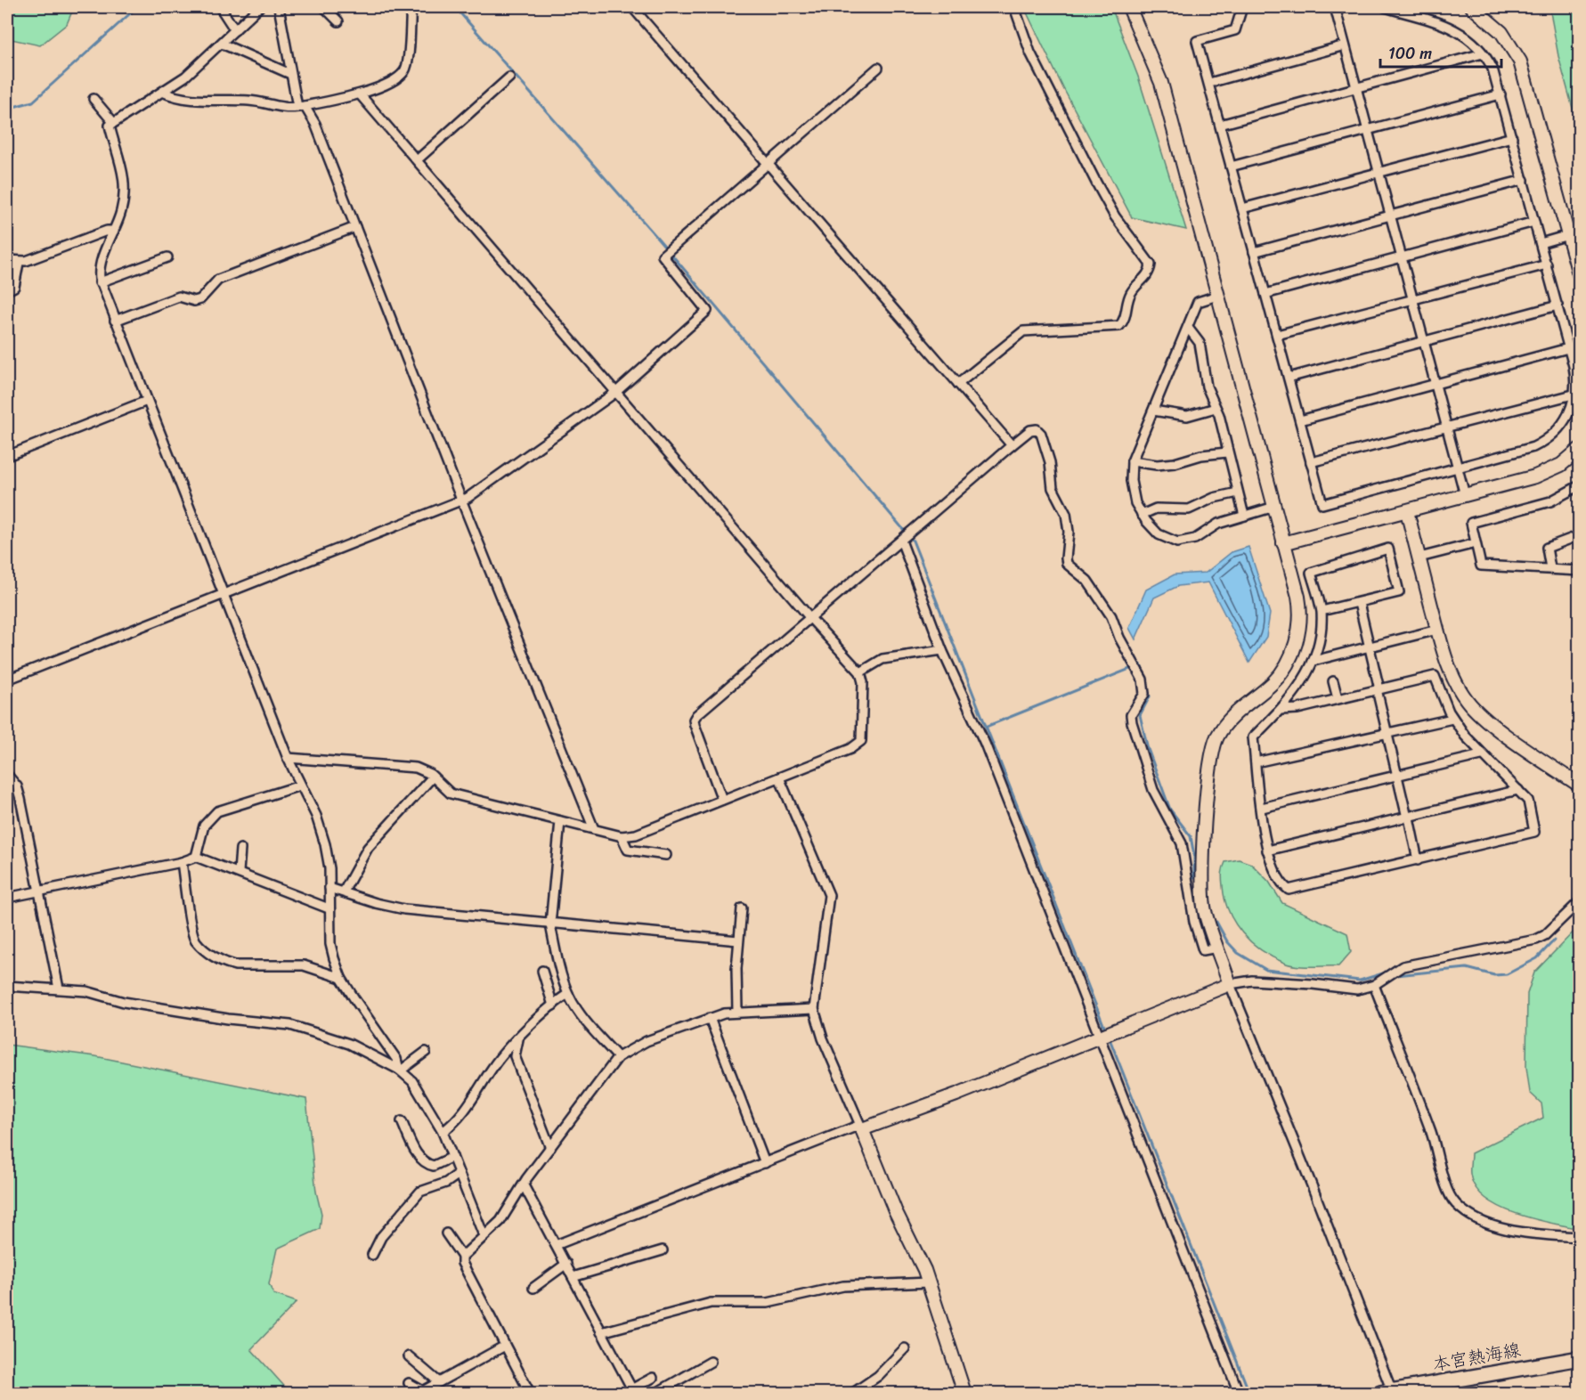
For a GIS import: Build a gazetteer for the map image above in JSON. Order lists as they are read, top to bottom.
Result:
{
  "streets": {
    "main road": ["本宮熱海線"]
  },
  "scale_bar": "100 m"
}
